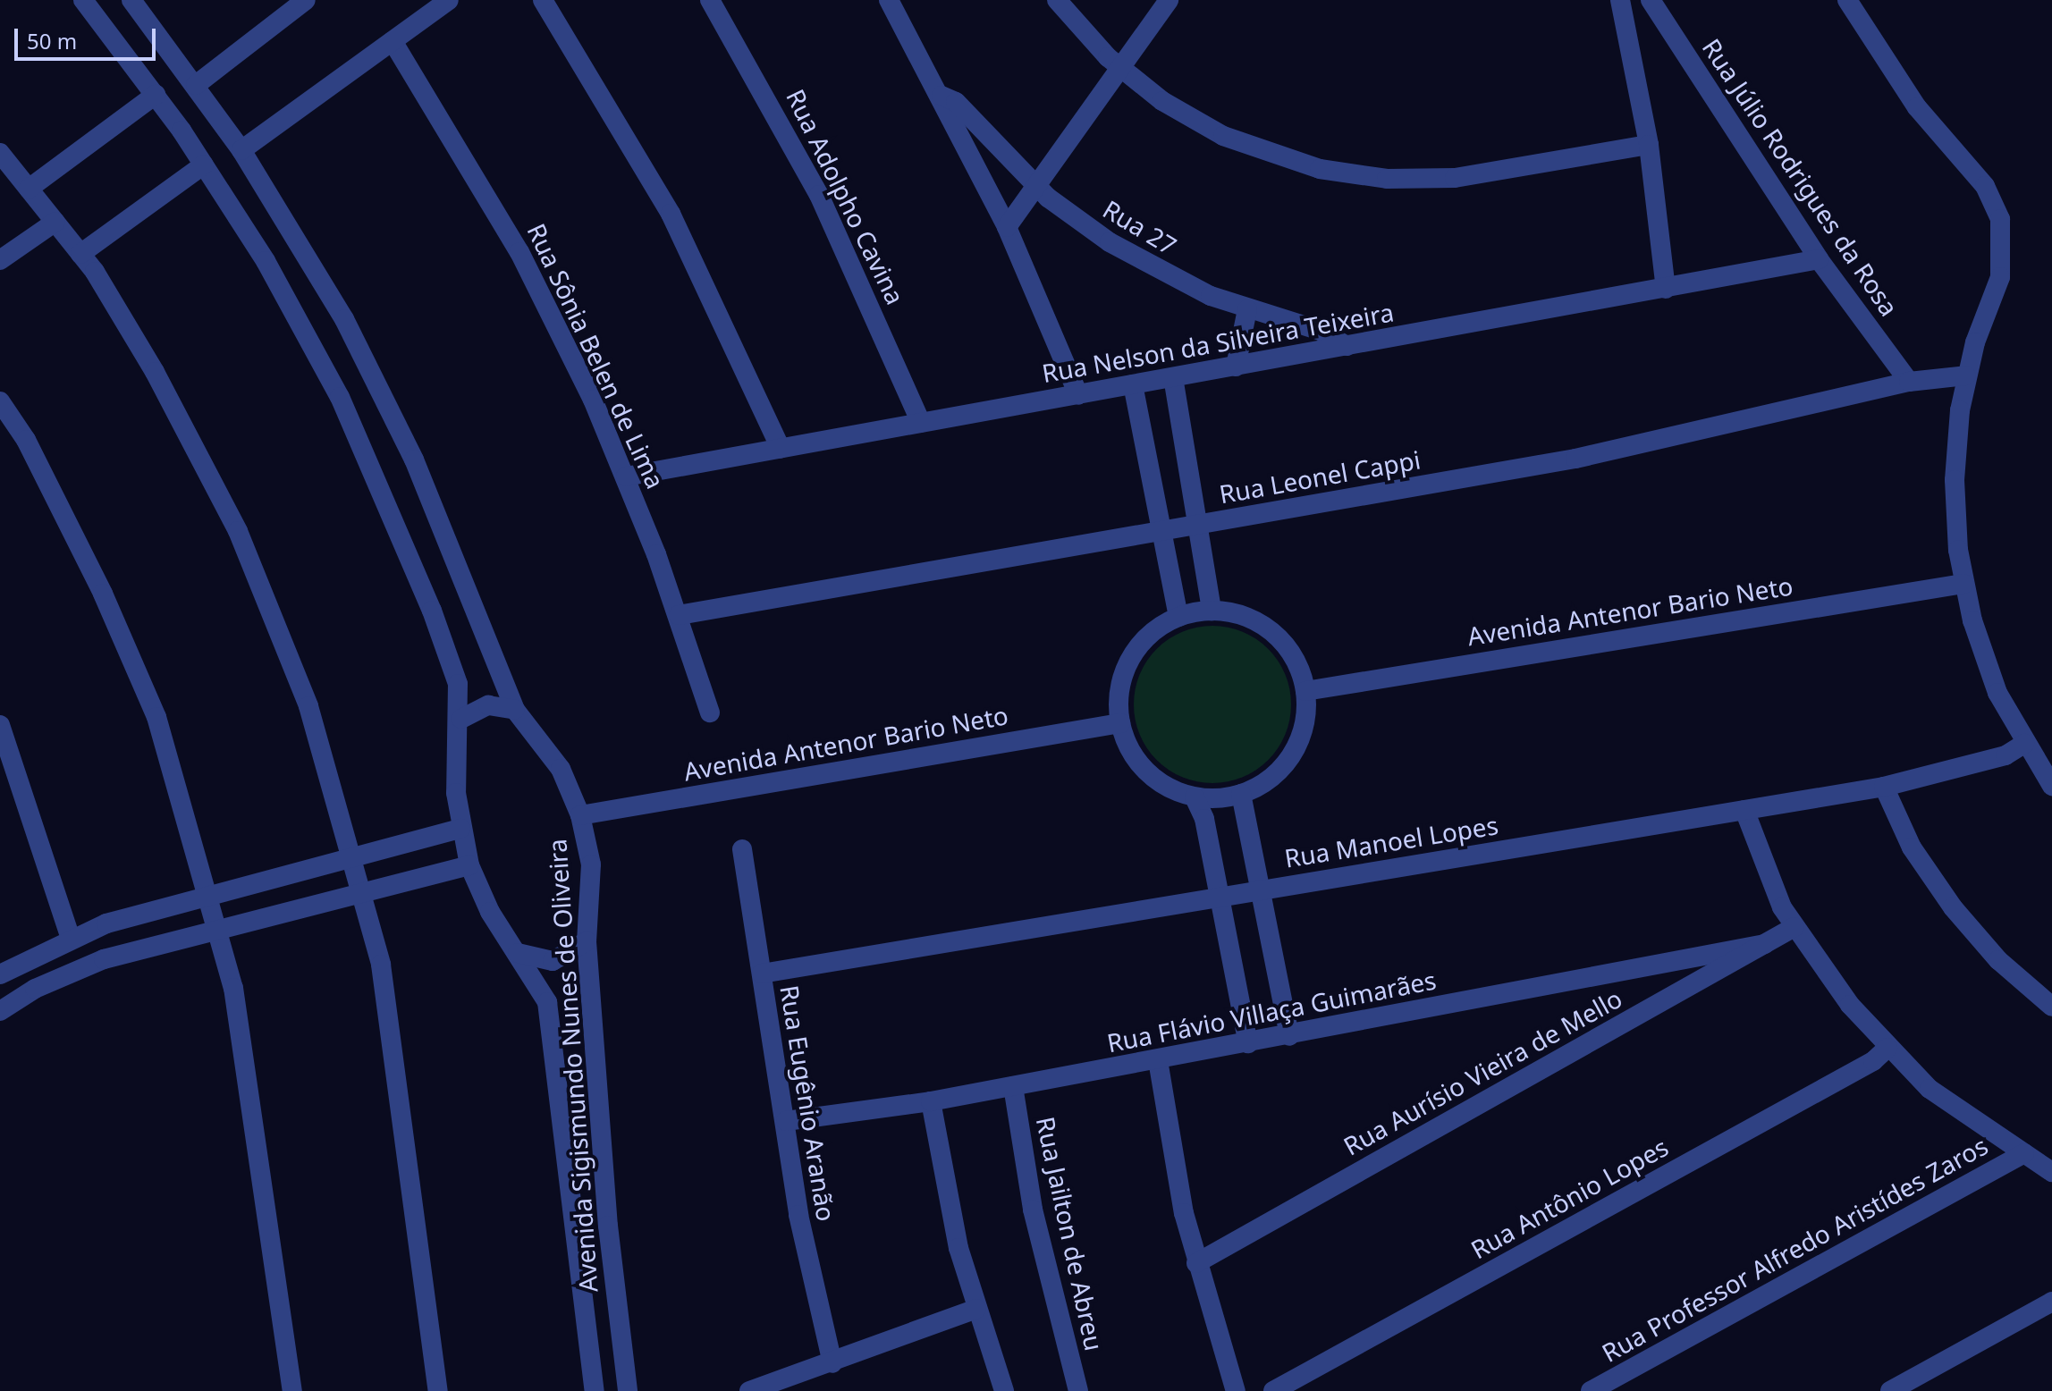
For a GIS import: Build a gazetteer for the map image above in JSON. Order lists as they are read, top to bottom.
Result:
{
  "streets": {
    "street": [
      "Rua Júlio Rodrigues da Rosa",
      "Rua Adolpho Cavina",
      "Rua 27",
      "Rua Nelson da Silveira Teixeira",
      "Rua Sônia Belen de Lima",
      "Rua Leonel Cappi",
      "Avenida Antenor Bario Neto",
      "Rua Manoel Lopes",
      "Rua Flávio Villaça Guimarães",
      "Avenida Sigismundo Nunes de Oliveira",
      "Rua Aurísio Vieira de Mello",
      "Rua Eugênio Aranão",
      "Rua Antônio Lopes",
      "Rua Jailton de Abreu",
      "Rua Professor Alfredo Aristídes Zaros"
    ]
  },
  "crossings": [
    ["Rua Júlio Rodrigues da Rosa", "Rua Nelson da Silveira Teixeira"],
    ["Rua Júlio Rodrigues da Rosa", "Rua Leonel Cappi"],
    ["Rua Adolpho Cavina", "Rua Nelson da Silveira Teixeira"],
    ["Rua 27", "Rua Nelson da Silveira Teixeira"],
    ["Rua Nelson da Silveira Teixeira", "Rua Sônia Belen de Lima"],
    ["Rua Sônia Belen de Lima", "Rua Leonel Cappi"],
    ["Avenida Antenor Bario Neto", "Avenida Sigismundo Nunes de Oliveira"],
    ["Rua Manoel Lopes", "Rua Eugênio Aranão"],
    ["Rua Flávio Villaça Guimarães", "Rua Aurísio Vieira de Mello"],
    ["Rua Flávio Villaça Guimarães", "Rua Eugênio Aranão"],
    ["Rua Flávio Villaça Guimarães", "Rua Jailton de Abreu"]
  ],
  "scale_bar": "50 m"
}
